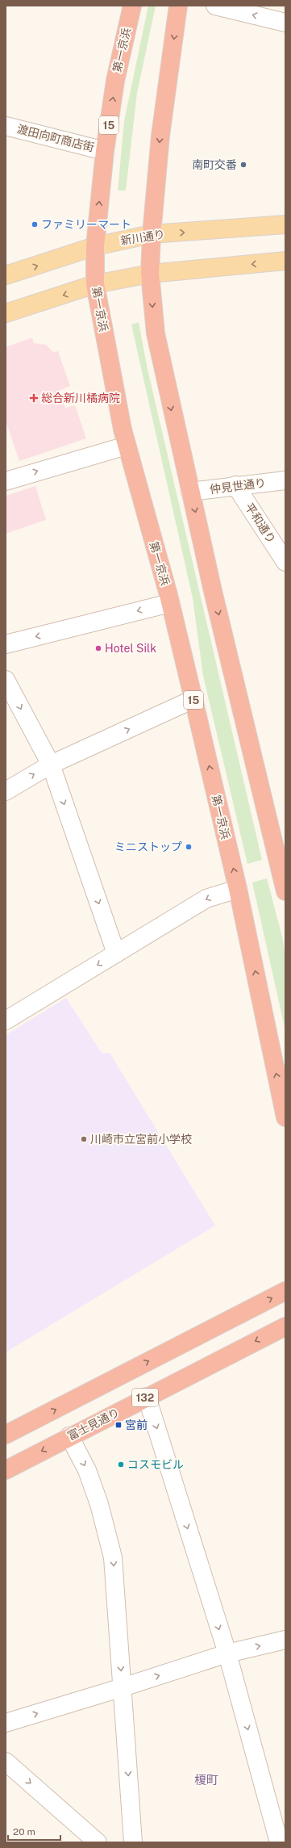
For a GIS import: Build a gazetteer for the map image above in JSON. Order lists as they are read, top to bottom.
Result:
{
  "streets": {
    "highway": [
      "第一京浜",
      "15",
      "132",
      "富士見通り"
    ],
    "main road": ["新川通り"],
    "street": ["渡田向町商店街", "仲見世通り", "平和通り"]
  },
  "crossings": [
    ["第一京浜", "渡田向町商店街"],
    ["第一京浜", "新川通り"],
    ["仲見世通り", "平和通り"]
  ],
  "districts": ["榎町"],
  "places": {
    "other": [
      "南町交番",
      "ファミリーマート",
      "Hotel Silk",
      "ミニストップ",
      "川崎市立宮前小学校",
      "コスモビル"
    ],
    "health": ["総合新川橘病院"],
    "transit": ["宮前"]
  },
  "scale_bar": "20 m"
}
